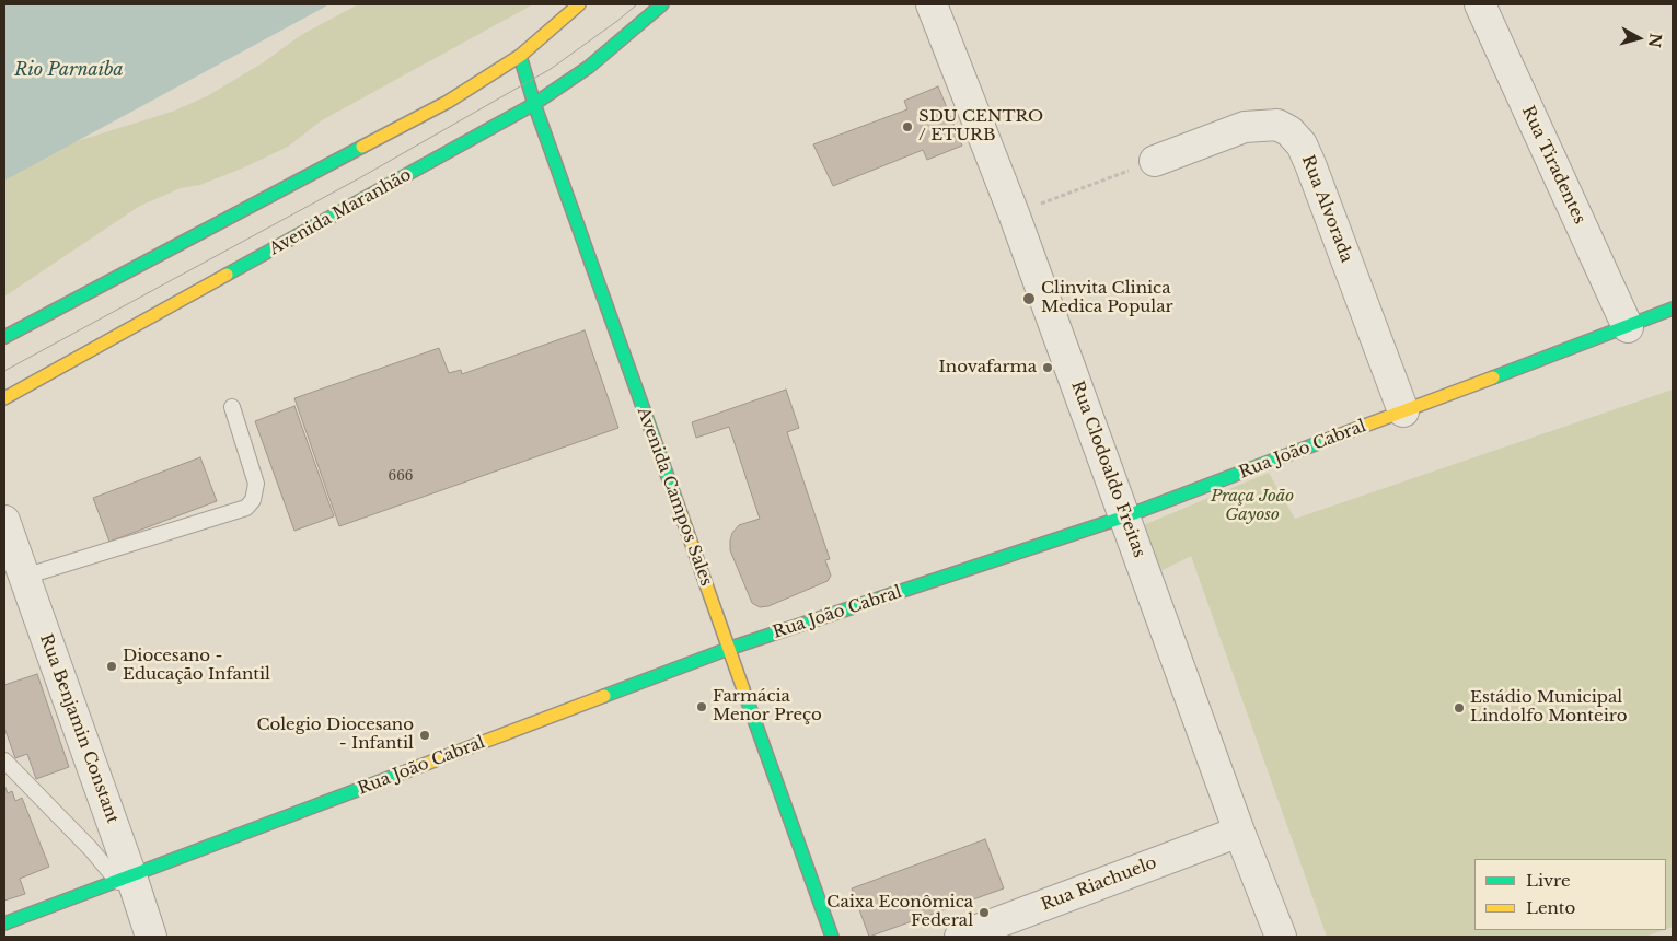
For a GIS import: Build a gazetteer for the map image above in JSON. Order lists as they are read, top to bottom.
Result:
{
  "streets": {
    "main road": ["Avenida Maranhão", "Rua João Cabral", "Avenida Campos Sales"],
    "street": [
      "Rua Tiradentes",
      "Rua Alvorada",
      "Rua Clodoaldo Freitas",
      "Rua Benjamin Constant",
      "Rua Riachuelo"
    ]
  },
  "crossings": [
    ["Rua Tiradentes", "Rua João Cabral"],
    ["Rua Alvorada", "Rua João Cabral"],
    ["Avenida Maranhão", "Avenida Campos Sales"],
    ["Rua João Cabral", "Rua Clodoaldo Freitas"],
    ["Rua João Cabral", "Avenida Campos Sales"],
    ["Rua João Cabral", "Rua Benjamin Constant"],
    ["Rua Clodoaldo Freitas", "Rua Riachuelo"]
  ],
  "water": ["Rio Parnaíba"],
  "parks": ["Praça João Gayoso"],
  "places": [
    "SDU CENTRO / ETURB",
    "Clinvita Clinica Medica Popular",
    "Inovafarma",
    "Diocesano - Educação Infantil",
    "Farmácia Menor Preço",
    "Estádio Municipal Lindolfo Monteiro",
    "Colegio Diocesano - Infantil",
    "Caixa Econômica Federal"
  ],
  "house_numbers": ["666"],
  "legend": ["Livre", "Lento"],
  "north": "right"
}
